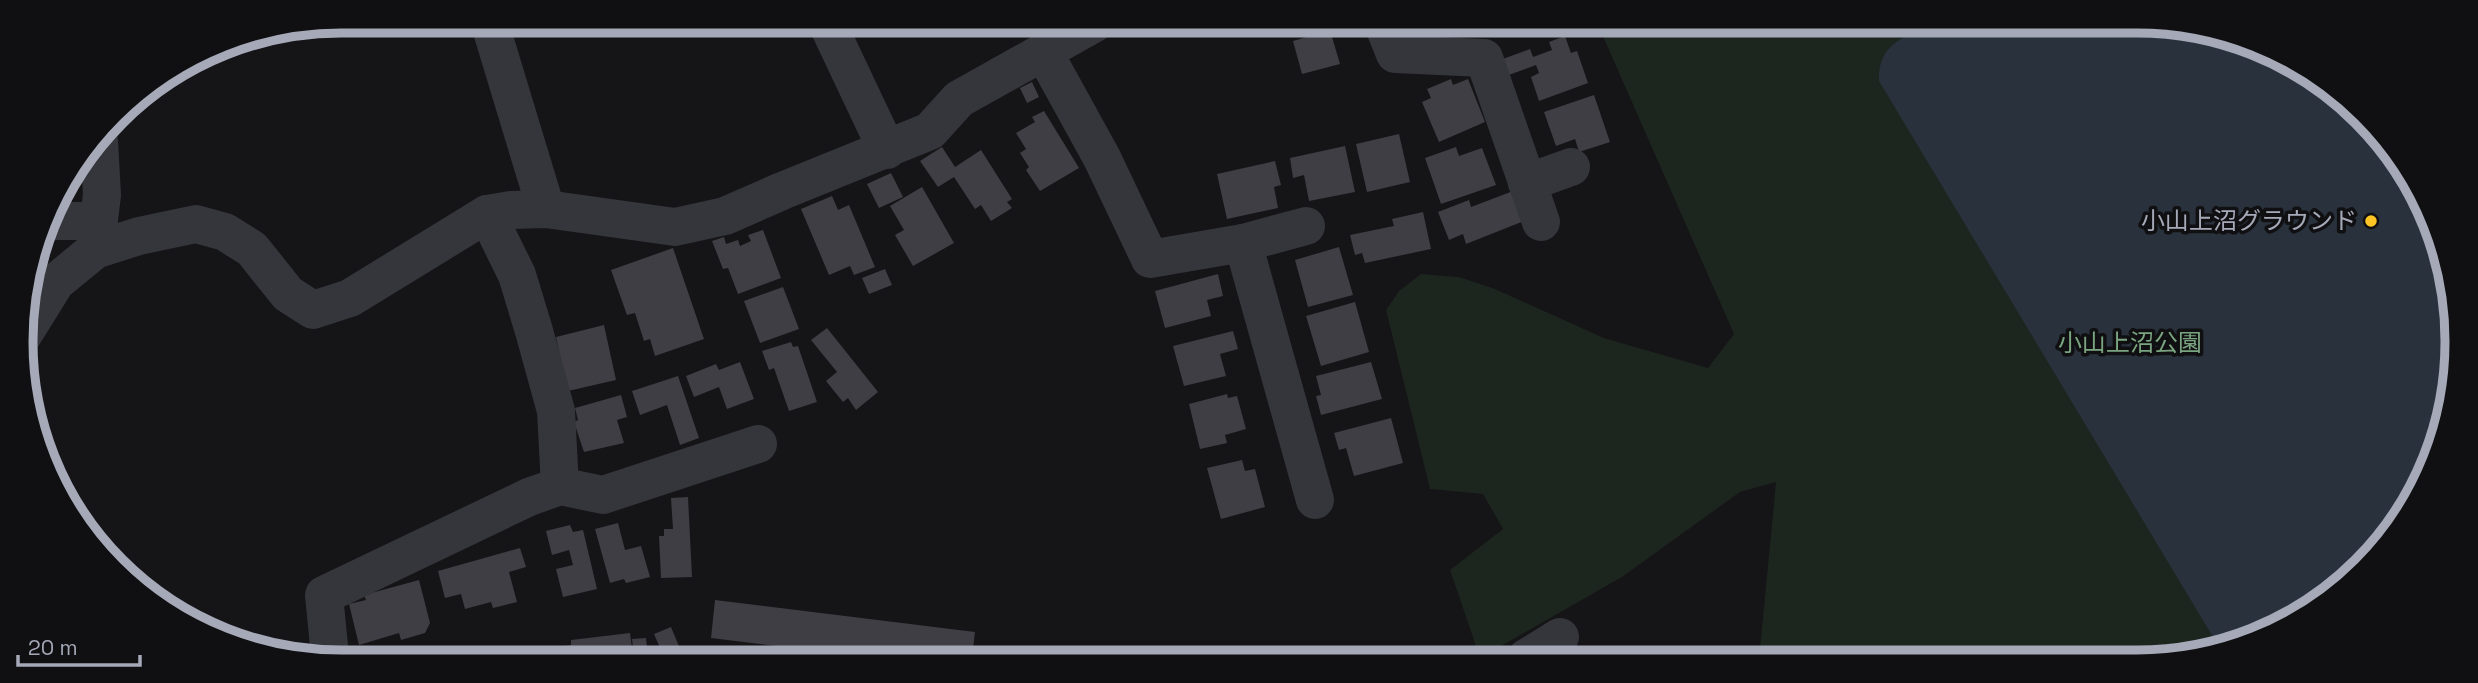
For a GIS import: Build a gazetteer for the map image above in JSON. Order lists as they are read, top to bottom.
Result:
{
  "parks": ["小山上沼公園"],
  "places": ["小山上沼グラウンド"],
  "scale_bar": "20 m"
}
